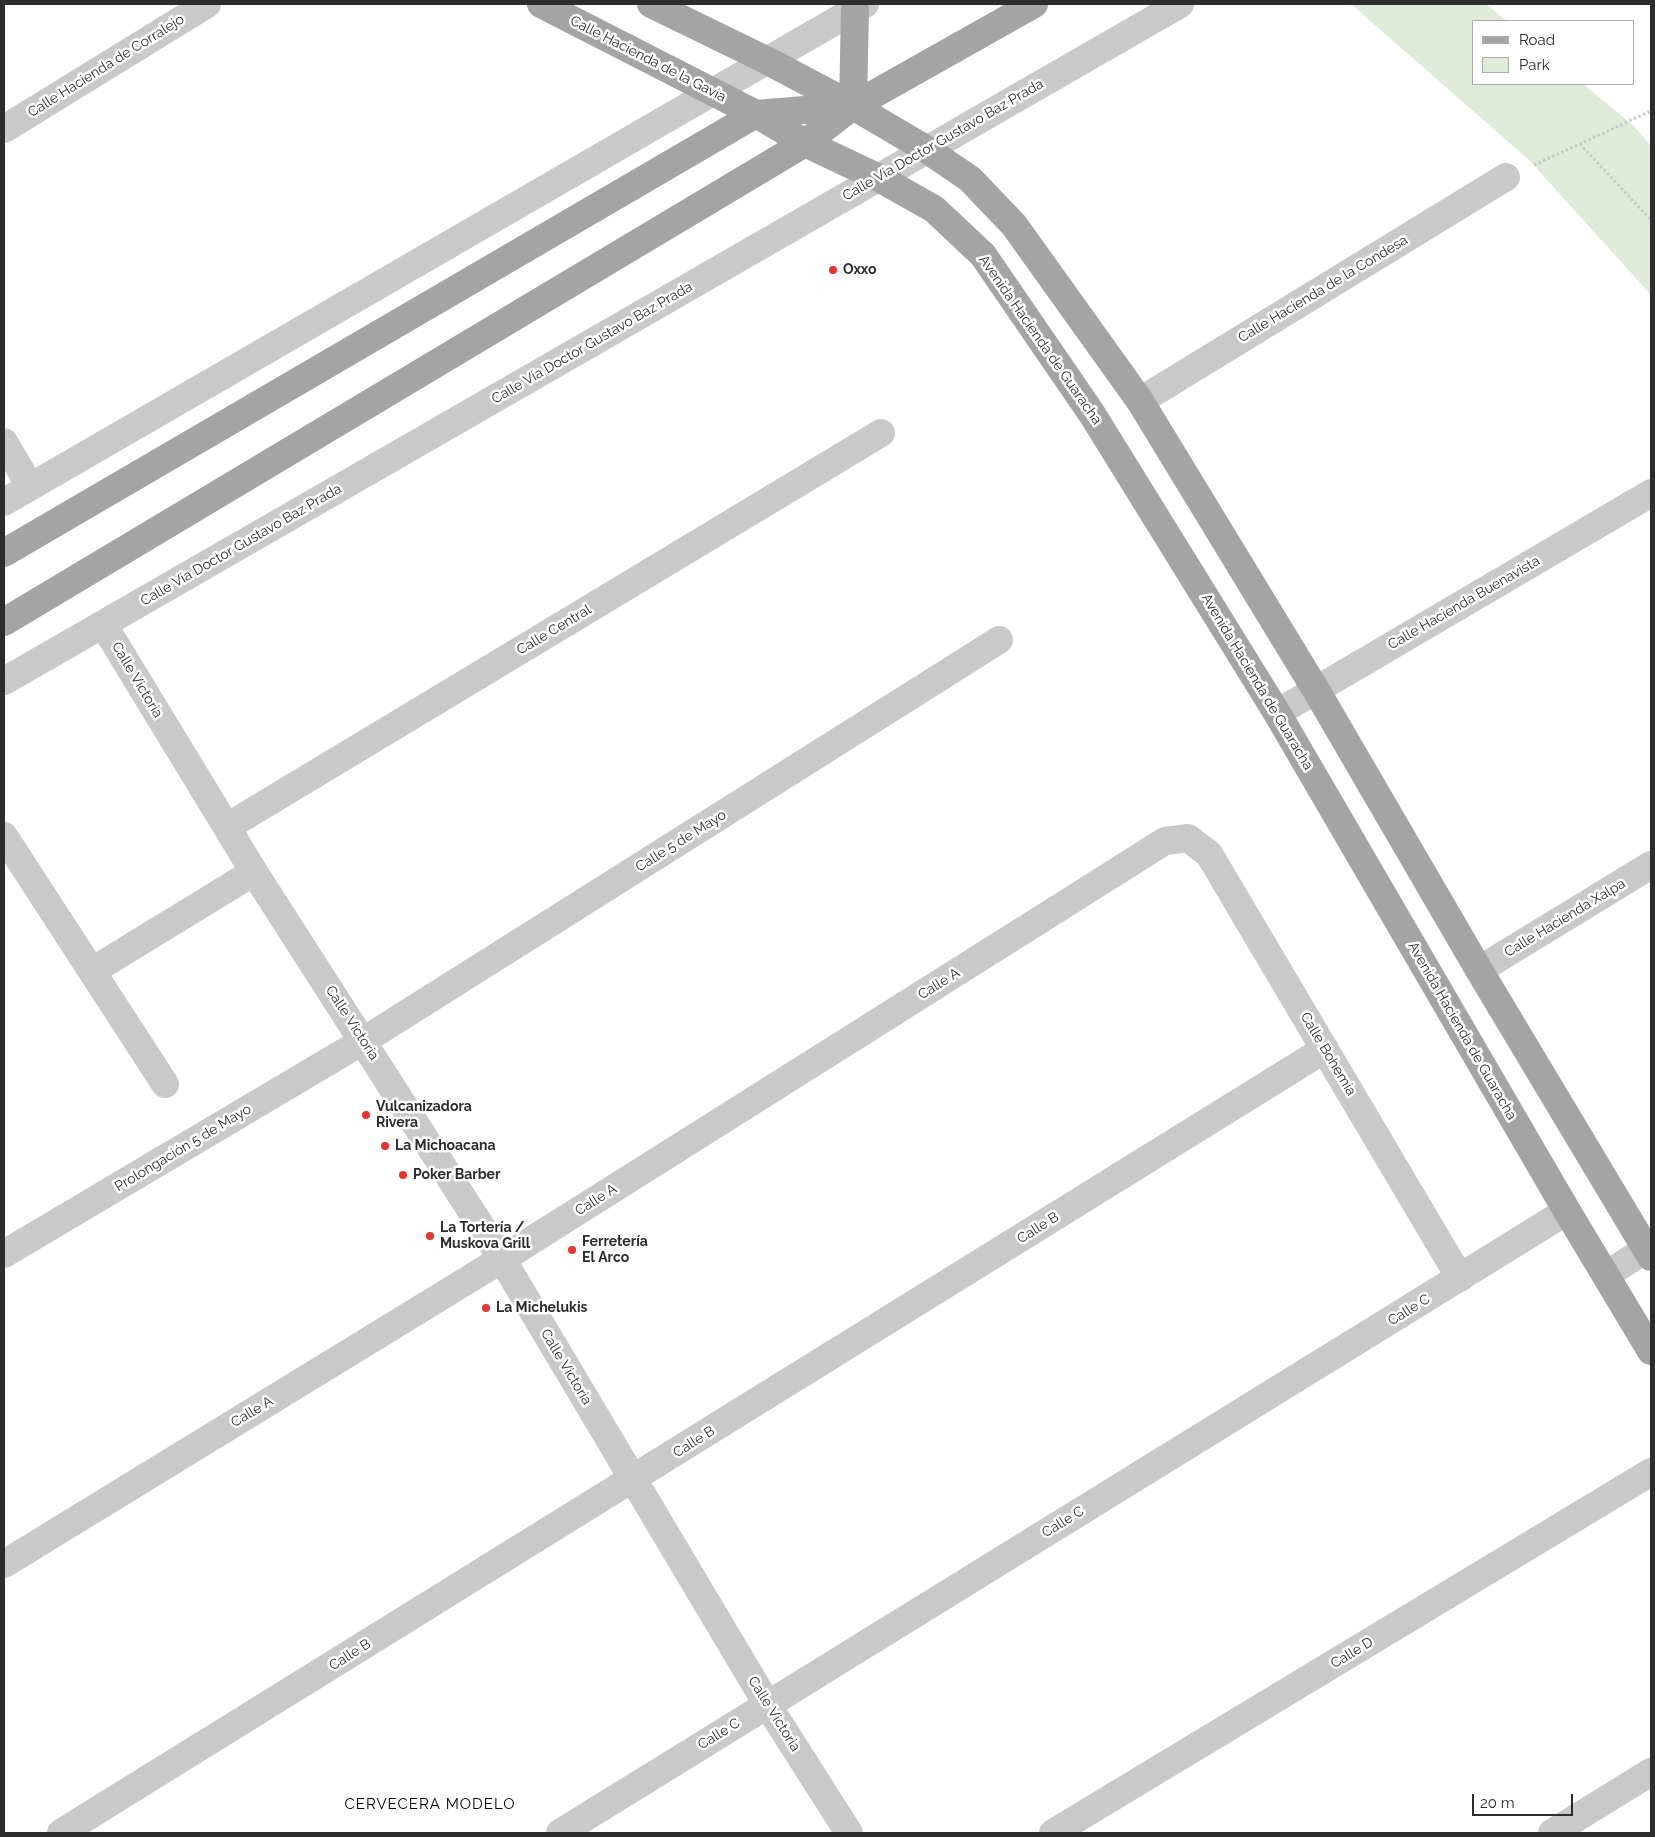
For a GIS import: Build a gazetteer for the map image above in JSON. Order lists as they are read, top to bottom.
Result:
{
  "streets": {
    "main road": ["Calle Hacienda de la Gavia", "Avenida Hacienda de Guaracha"],
    "street": [
      "Calle Hacienda de Corralejo",
      "Calle Vía Doctor Gustavo Baz Prada",
      "Calle Hacienda de la Condesa",
      "Calle Hacienda Buenavista",
      "Calle Central",
      "Calle Victoria",
      "Calle 5 de Mayo",
      "Calle Hacienda Xalpa",
      "Calle A",
      "Calle Bohemia",
      "Prolongación 5 de Mayo",
      "Calle B",
      "Calle C",
      "Calle D"
    ]
  },
  "crossings": [
    ["Calle Hacienda de la Gavia", "Avenida Hacienda de Guaracha"],
    ["Calle Vía Doctor Gustavo Baz Prada", "Avenida Hacienda de Guaracha"],
    ["Calle Vía Doctor Gustavo Baz Prada", "Calle Victoria"],
    ["Avenida Hacienda de Guaracha", "Calle Hacienda Buenavista"],
    ["Avenida Hacienda de Guaracha", "Calle C"],
    ["Calle Central", "Calle Victoria"],
    ["Calle Victoria", "Calle 5 de Mayo"],
    ["Calle Victoria", "Calle A"],
    ["Calle Victoria", "Prolongación 5 de Mayo"],
    ["Calle Victoria", "Calle B"],
    ["Calle Victoria", "Calle C"],
    ["Calle 5 de Mayo", "Prolongación 5 de Mayo"],
    ["Calle A", "Calle Bohemia"],
    ["Calle Bohemia", "Calle B"],
    ["Calle Bohemia", "Calle C"]
  ],
  "districts": ["CERVECERA MODELO"],
  "places": [
    "Oxxo",
    "Vulcanizadora Rivera",
    "La Michoacana",
    "Poker Barber",
    "La Tortería / Muskova Grill",
    "Ferretería El Arco",
    "La Michelukis"
  ],
  "legend": ["Road", "Park"],
  "scale_bar": "20 m"
}
